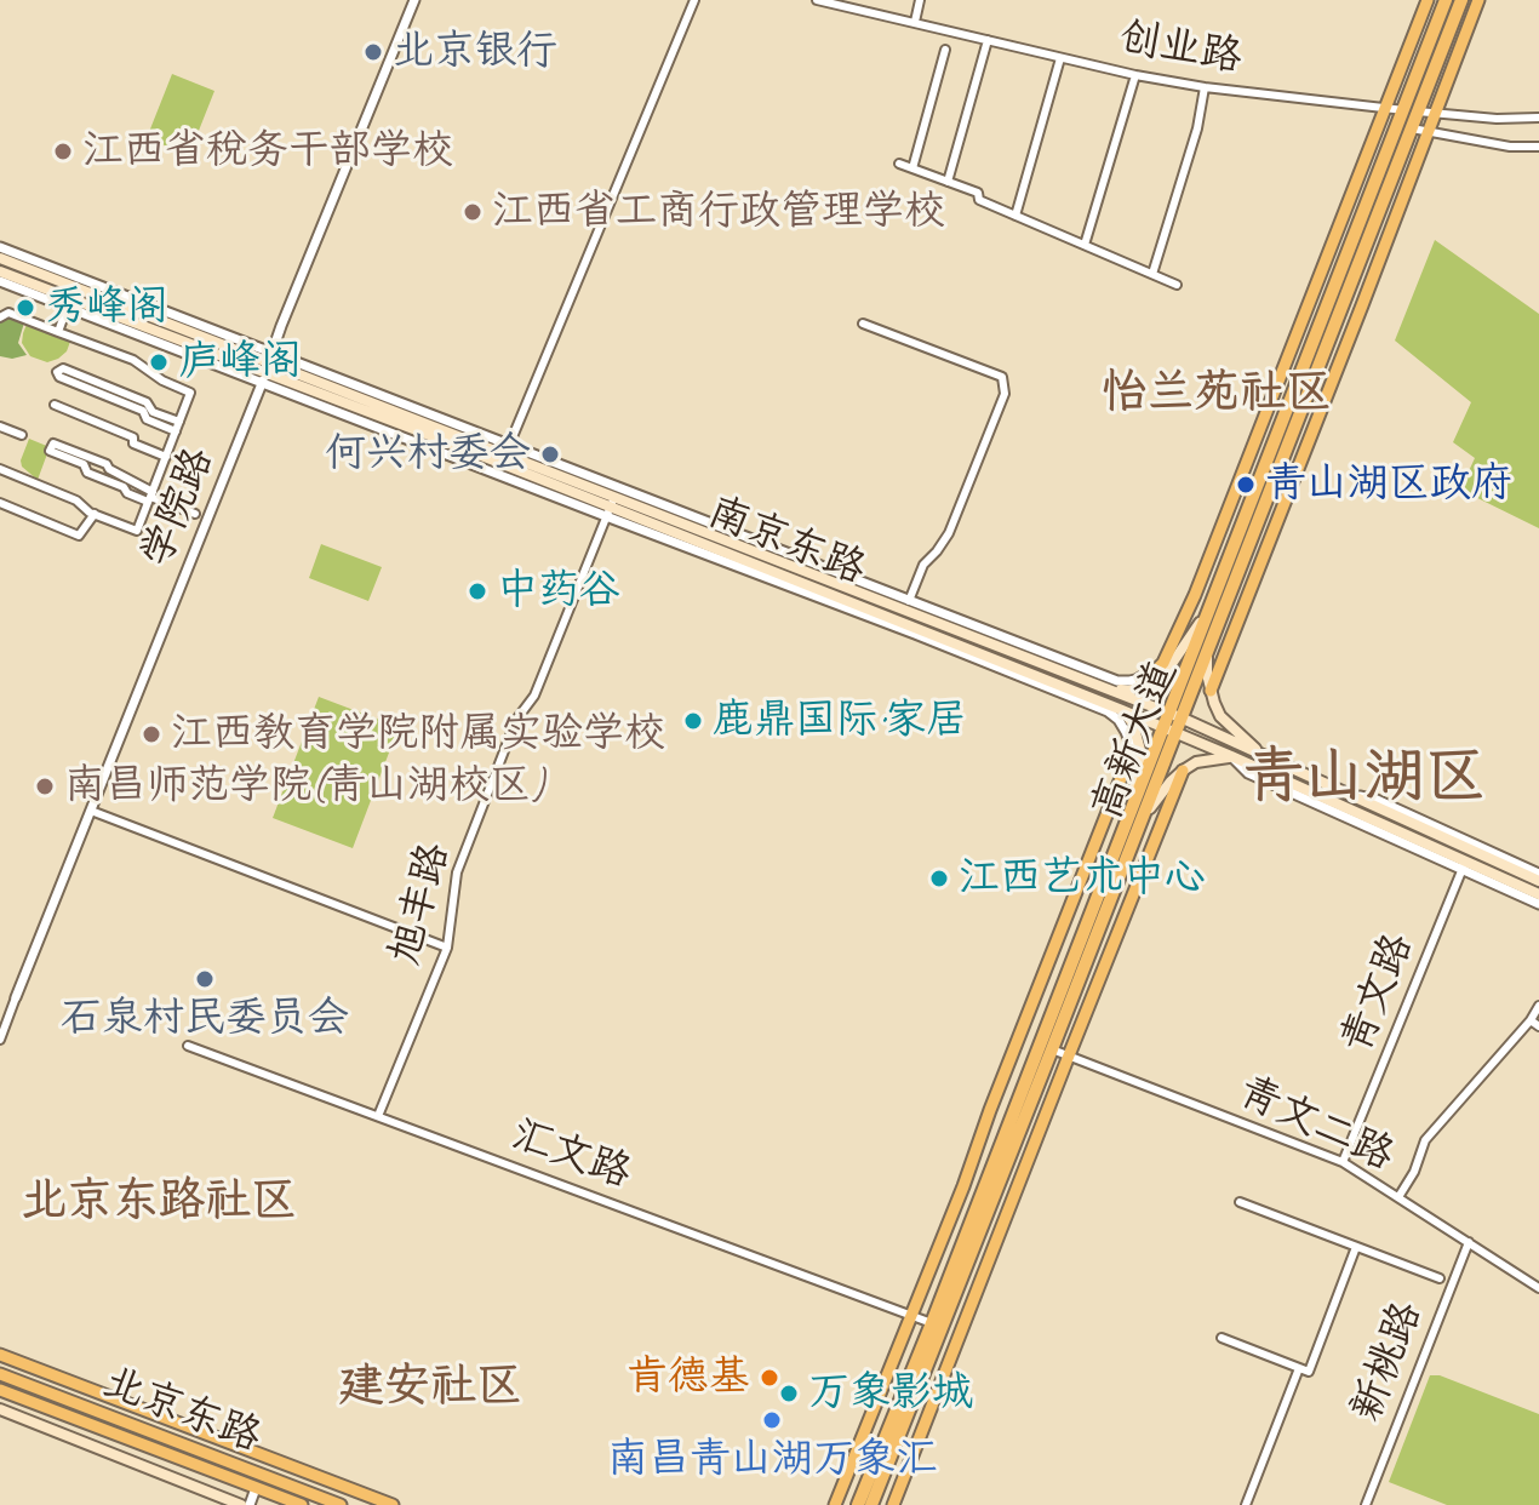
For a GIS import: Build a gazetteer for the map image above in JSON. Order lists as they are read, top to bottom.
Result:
{
  "streets": {
    "highway": ["高新大道"],
    "main road": ["南京东路", "北京东路"],
    "street": [
      "创业路",
      "学院路",
      "旭丰路",
      "青文路",
      "青文二路",
      "汇文路",
      "新桃路"
    ]
  },
  "crossings": [
    ["创业路", "高新大道"],
    ["学院路", "南京东路"],
    ["南京东路", "高新大道"],
    ["南京东路", "旭丰路"],
    ["南京东路", "青文路"],
    ["高新大道", "青文二路"],
    ["高新大道", "汇文路"],
    ["旭丰路", "汇文路"],
    ["青文路", "青文二路"],
    ["青文二路", "新桃路"]
  ],
  "districts": [
    "怡兰苑社区",
    "青山湖区",
    "北京东路社区",
    "建安社区"
  ],
  "places": [
    "北京银行",
    "江西省税务干部学校",
    "江西省工商行政管理学校",
    "秀峰阁",
    "庐峰阁",
    "何兴村委会",
    "青山湖区政府",
    "中药谷",
    "鹿鼎国际·家居",
    "江西教育学院附属实验学校",
    "南昌师范学院(青山湖校区)",
    "江西艺术中心",
    "石泉村民委员会",
    "肯德基",
    "万象影城",
    "南昌青山湖万象汇"
  ]
}
